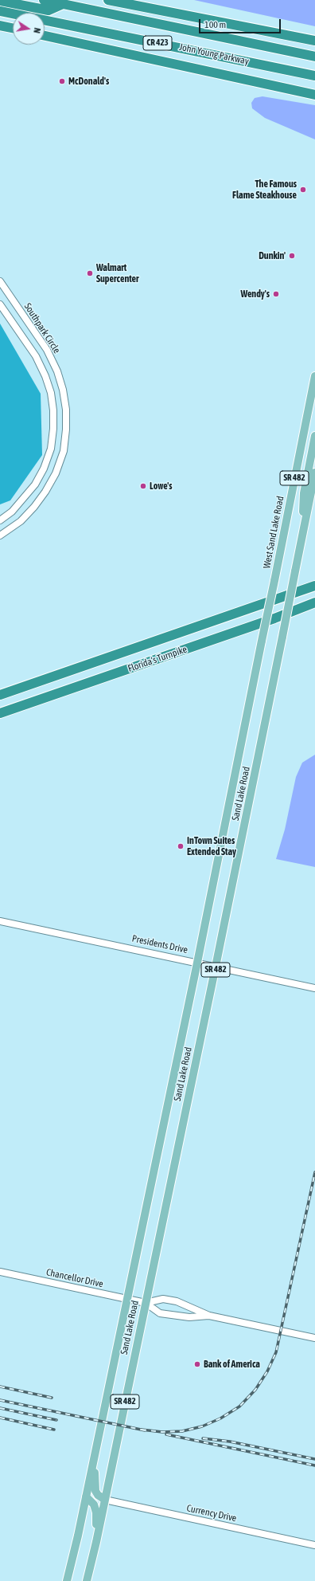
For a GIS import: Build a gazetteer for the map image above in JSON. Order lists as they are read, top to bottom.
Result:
{
  "streets": {
    "highway": ["CR 423", "John Young Parkway", "Florida's Turnpike"],
    "main road": ["SR 482", "West Sand Lake Road", "Sand Lake Road"],
    "street": [
      "Southpark Circle",
      "Presidents Drive",
      "Chancellor Drive",
      "Currency Drive"
    ]
  },
  "crossings": [
    ["SR 482", "Sand Lake Road"],
    ["West Sand Lake Road", "Sand Lake Road"],
    ["Sand Lake Road", "Presidents Drive"],
    ["Sand Lake Road", "Chancellor Drive"],
    ["Sand Lake Road", "Currency Drive"]
  ],
  "places": [
    "McDonald's",
    "The Famous Flame Steakhouse",
    "Dunkin'",
    "Walmart Supercenter",
    "Wendy's",
    "Lowe's",
    "InTown Suites Extended Stay",
    "Bank of America"
  ],
  "scale_bar": "100 m",
  "north": "right"
}
